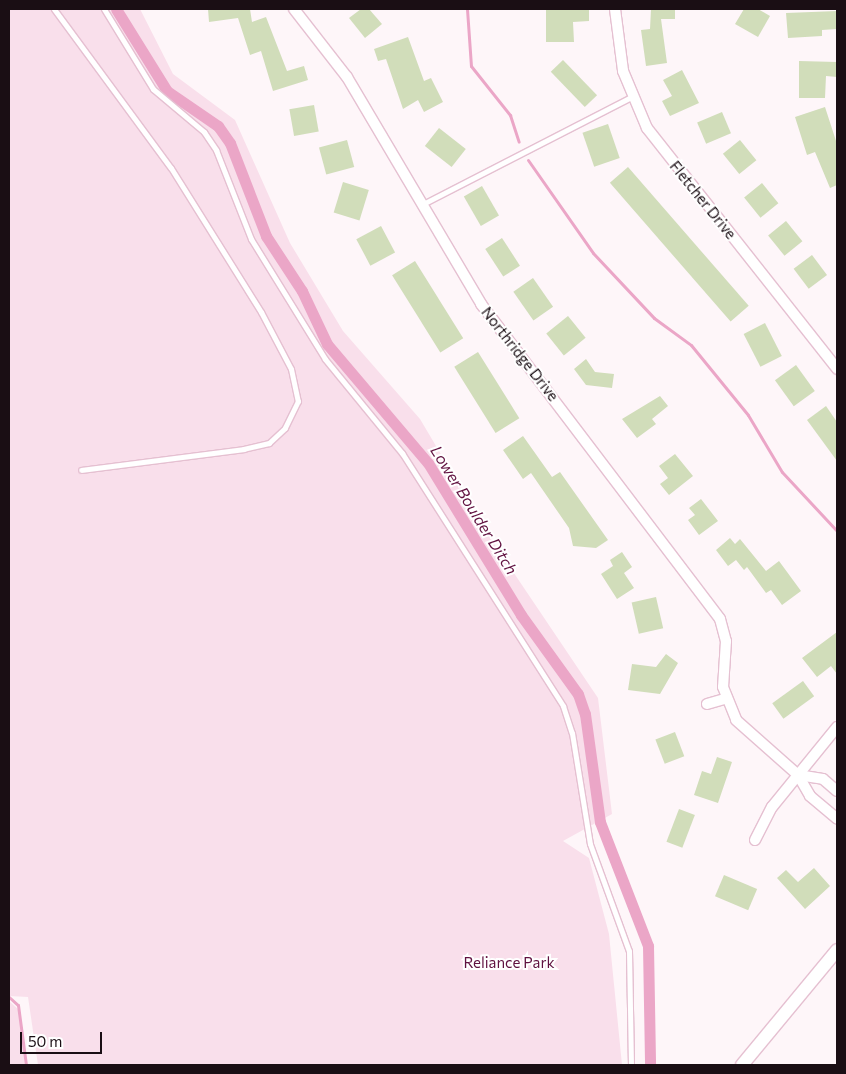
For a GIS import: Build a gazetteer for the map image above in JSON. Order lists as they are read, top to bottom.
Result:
{
  "streets": {
    "street": ["Fletcher Drive", "Northridge Drive"]
  },
  "water": ["Lower Boulder Ditch"],
  "parks": ["Reliance Park"],
  "scale_bar": "50 m"
}
